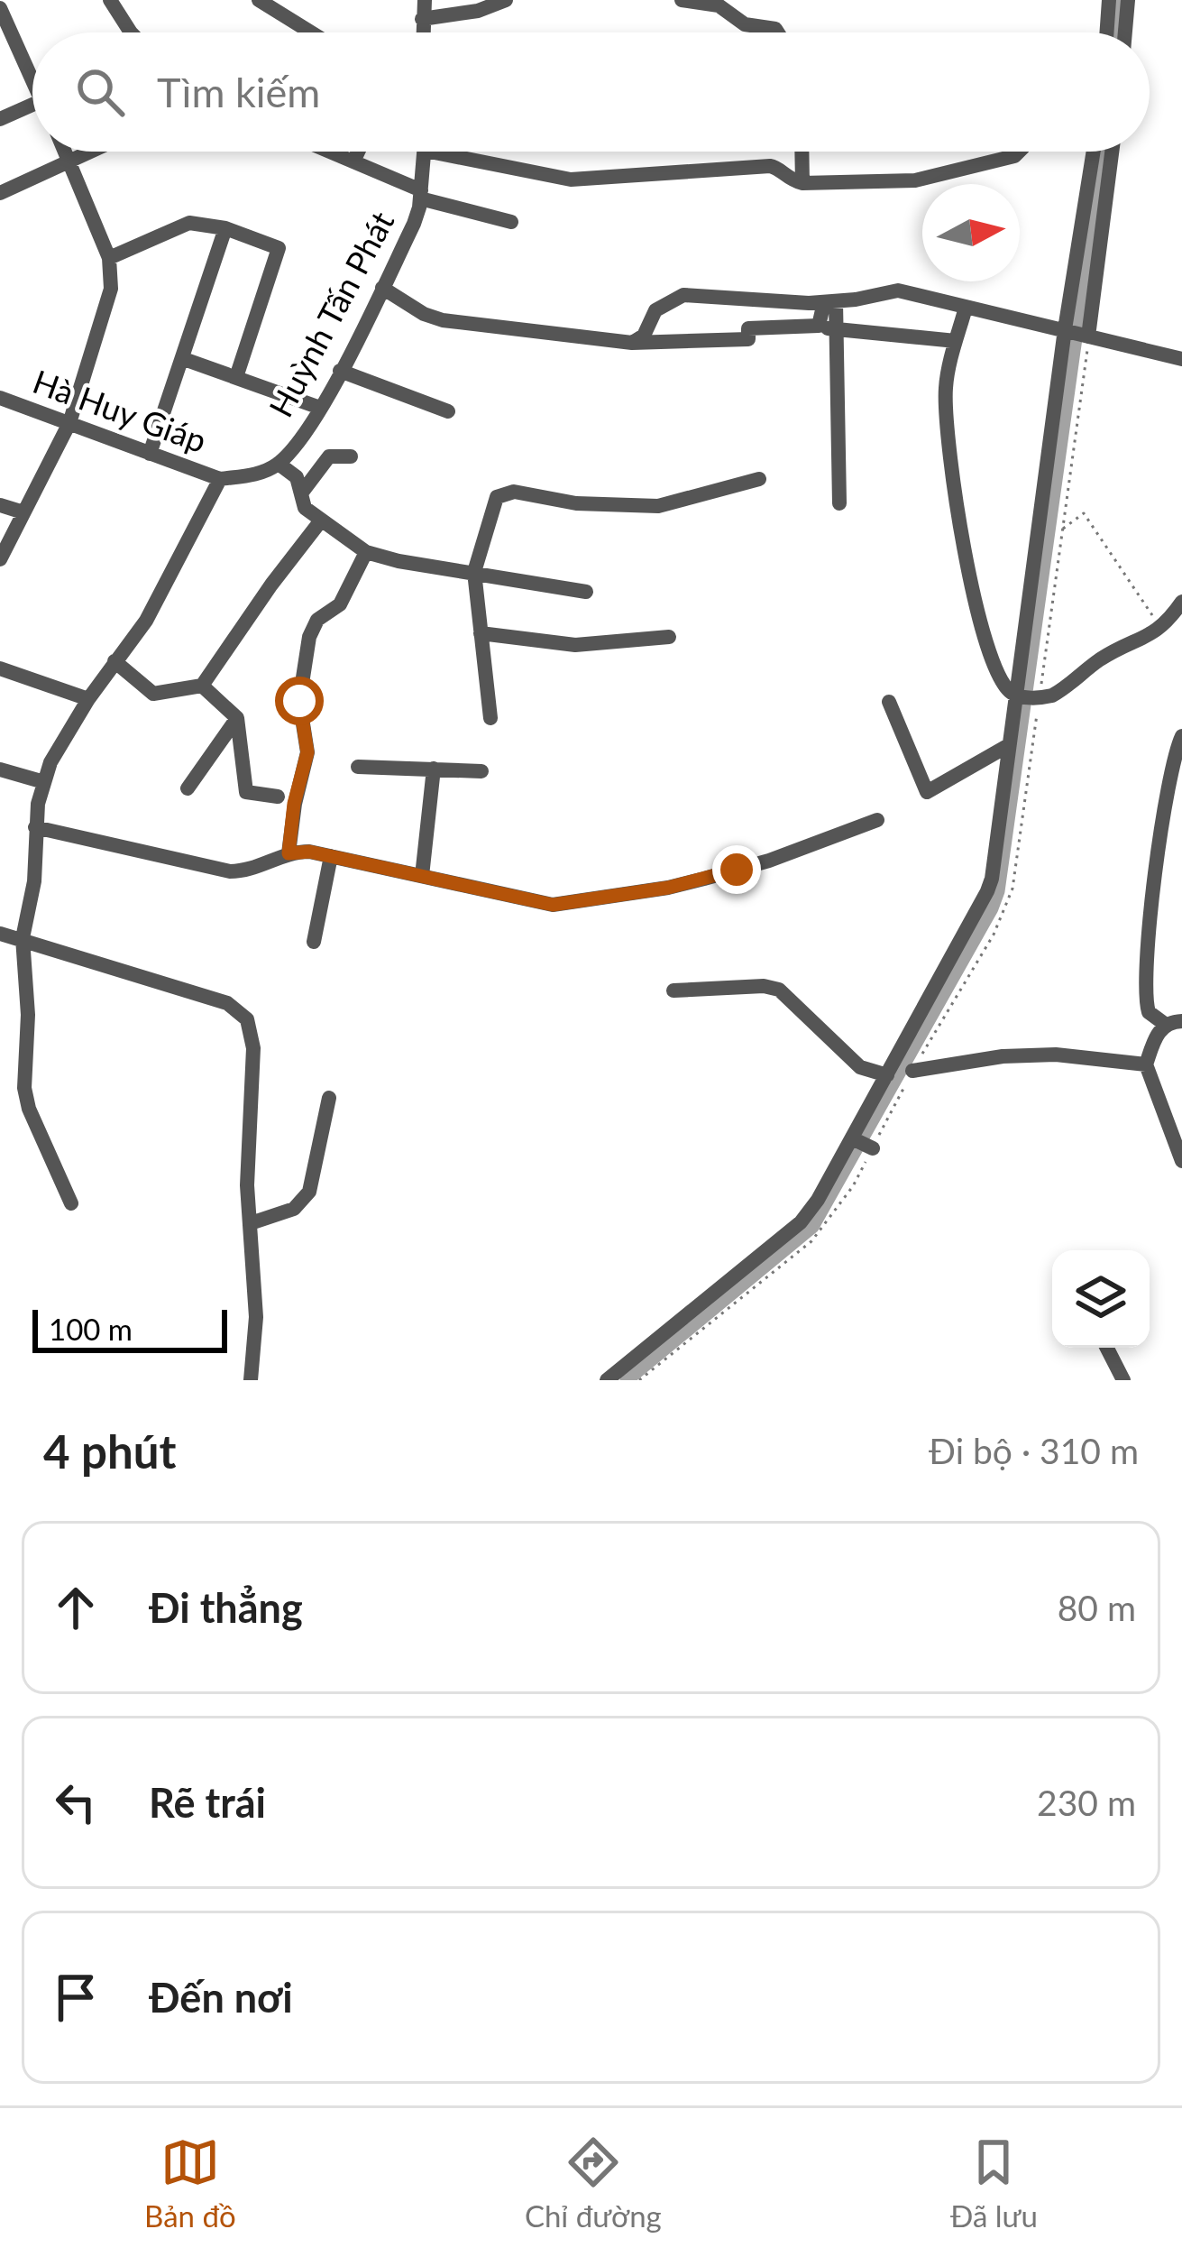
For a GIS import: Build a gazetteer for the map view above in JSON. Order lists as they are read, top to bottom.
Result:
{
  "streets": {
    "street": ["Huỳnh Tấn Phát", "Hà Huy Giáp"]
  },
  "crossings": [
    ["Huỳnh Tấn Phát", "Hà Huy Giáp"]
  ],
  "scale_bar": "100 m",
  "north": "right",
  "page": {
    "search": "Tìm kiếm",
    "scale": "100 m",
    "heading": ["4 phút", "Đi bộ · 310 m"],
    "list": [
      ["Đi thẳng", "80 m"],
      ["Rẽ trái", "230 m"],
      "Đến nơi"
    ],
    "nav": ["Bản đồ", "Chỉ đường", "Đã lưu"]
  }
}
